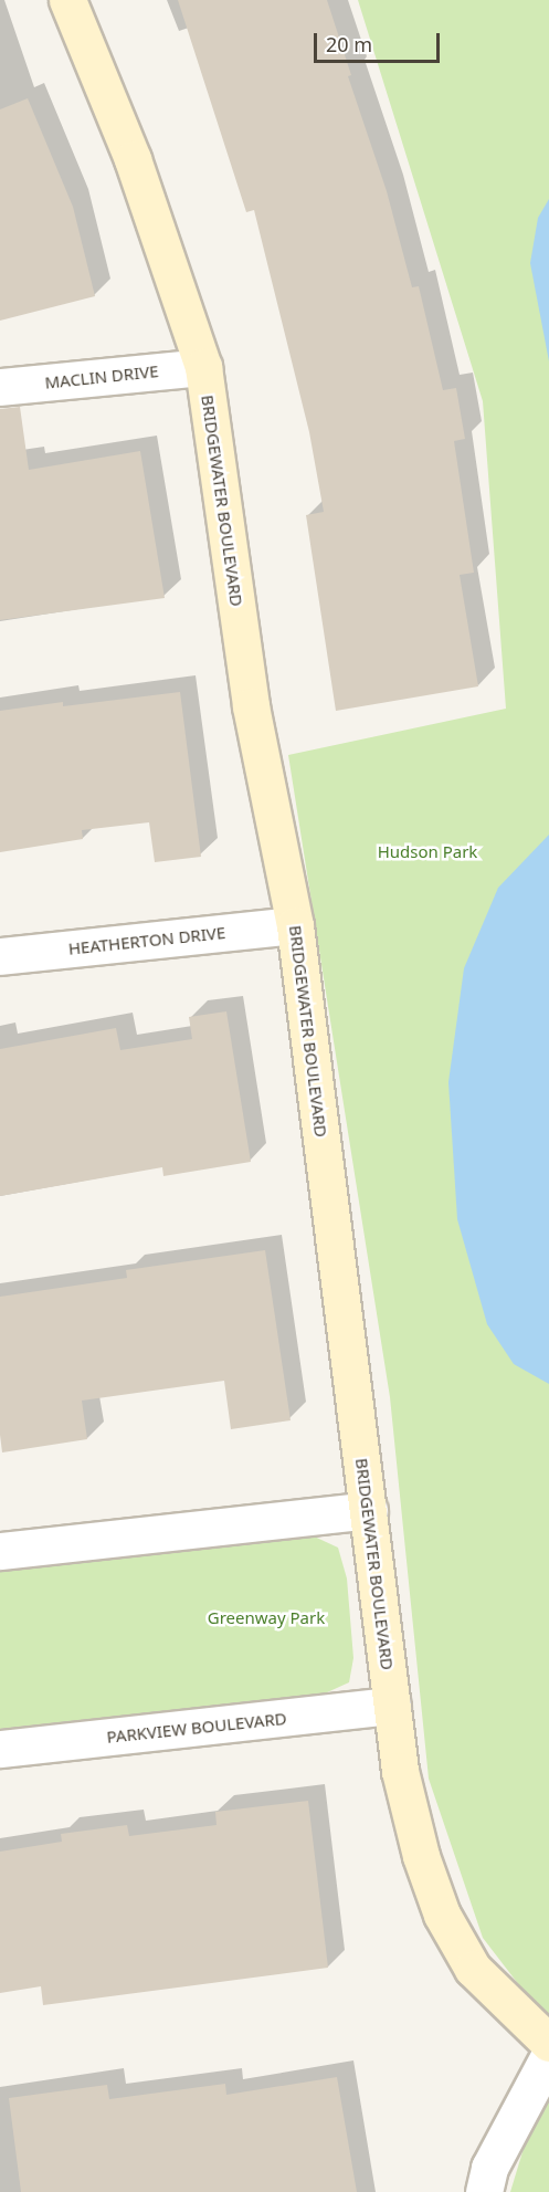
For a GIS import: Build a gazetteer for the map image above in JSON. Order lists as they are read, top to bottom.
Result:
{
  "streets": {
    "street": [
      "MACLIN DRIVE",
      "BRIDGEWATER BOULEVARD",
      "HEATHERTON DRIVE",
      "PARKVIEW BOULEVARD"
    ]
  },
  "crossings": [
    ["MACLIN DRIVE", "BRIDGEWATER BOULEVARD"],
    ["BRIDGEWATER BOULEVARD", "HEATHERTON DRIVE"],
    ["BRIDGEWATER BOULEVARD", "PARKVIEW BOULEVARD"]
  ],
  "parks": ["Hudson Park", "Greenway Park"],
  "scale_bar": "20 m"
}
